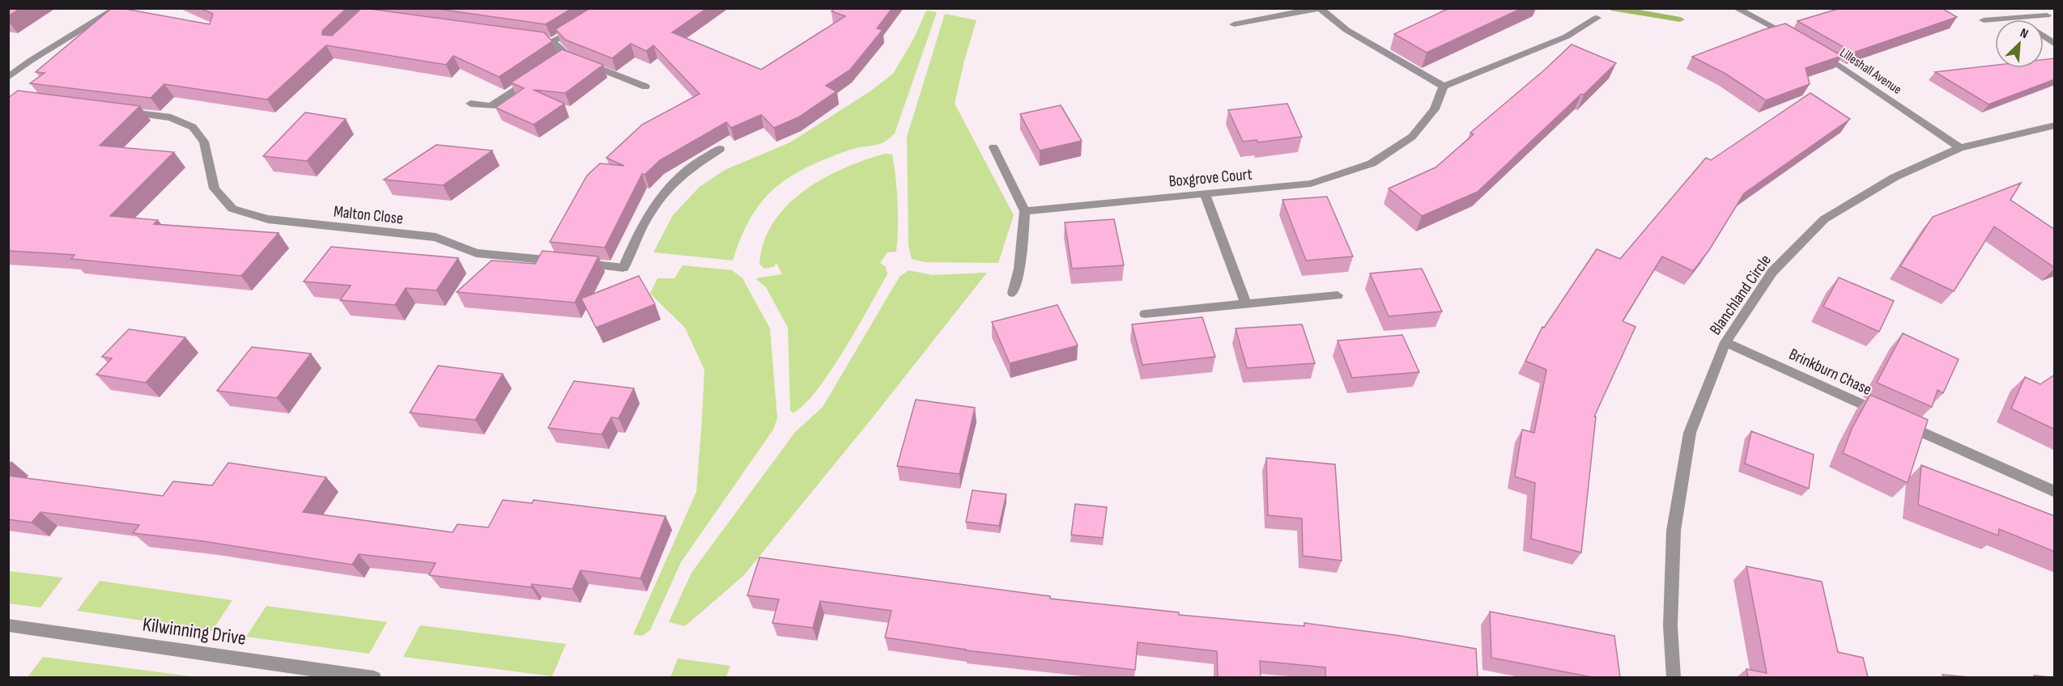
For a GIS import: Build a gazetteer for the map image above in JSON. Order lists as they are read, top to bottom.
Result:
{
  "streets": {
    "street": [
      "Lilleshall Avenue",
      "Boxgrove Court",
      "Malton Close",
      "Blanchland Circle",
      "Brinkburn Chase",
      "Kilwinning Drive"
    ]
  },
  "crossings": [
    ["Lilleshall Avenue", "Blanchland Circle"],
    ["Blanchland Circle", "Brinkburn Chase"]
  ],
  "north": "top right"
}
